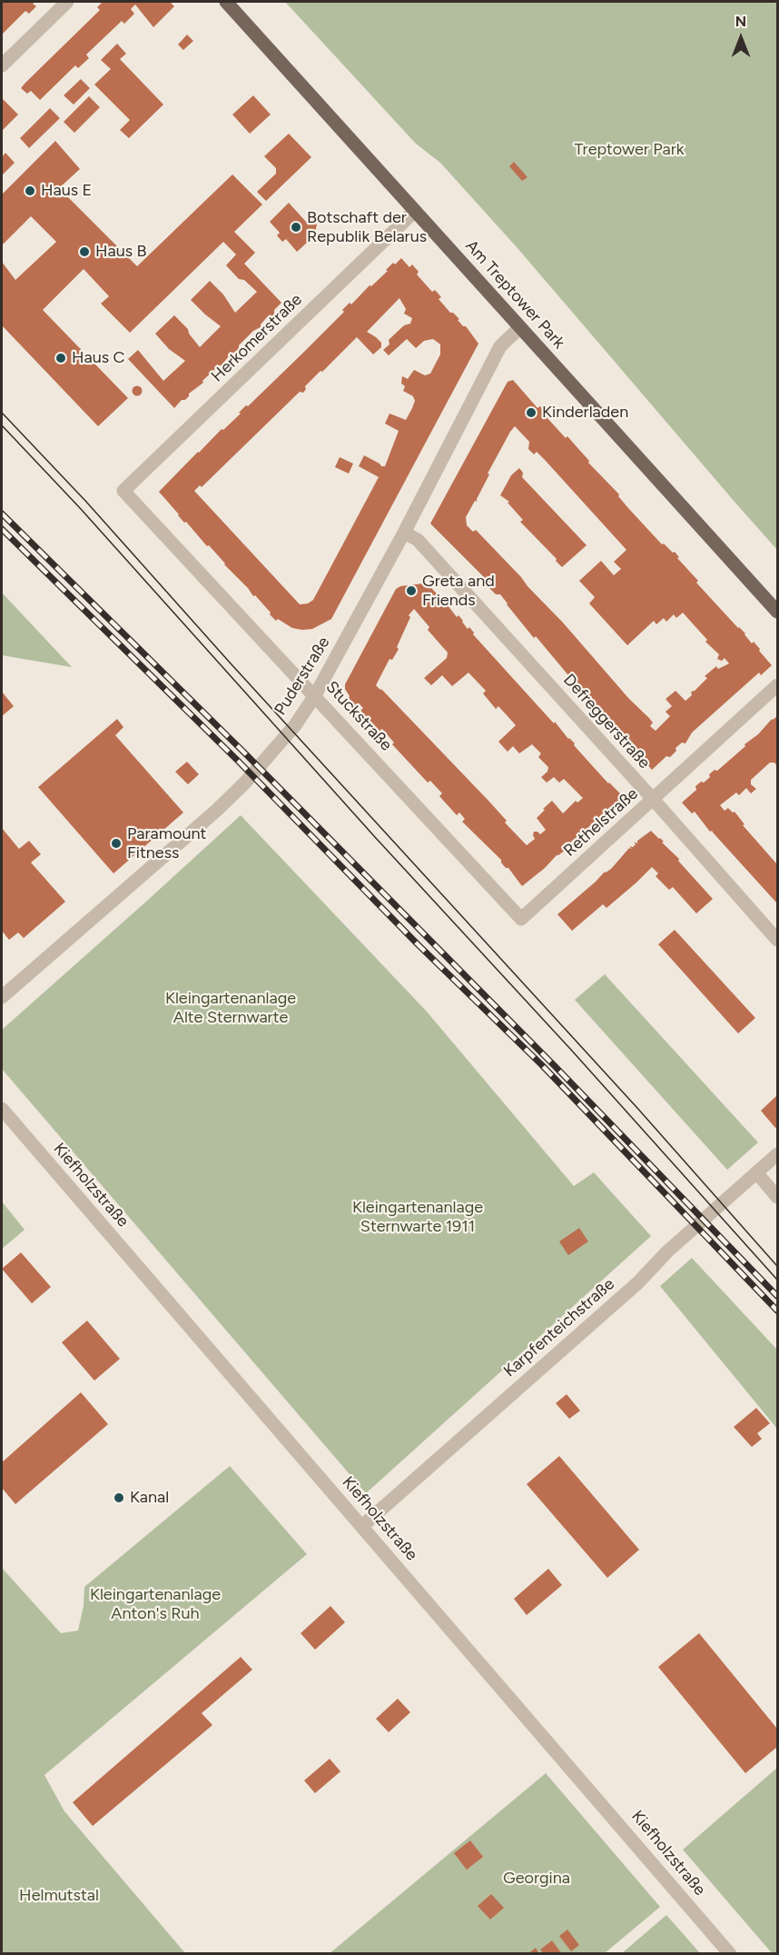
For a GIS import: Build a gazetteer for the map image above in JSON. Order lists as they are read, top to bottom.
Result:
{
  "streets": {
    "main road": ["Am Treptower Park"],
    "street": [
      "Herkomerstraße",
      "Puderstraße",
      "Stuckstraße",
      "Defreggerstraße",
      "Rethelstraße",
      "Kiefholzstraße",
      "Karpfenteichstraße"
    ]
  },
  "crossings": [
    ["Am Treptower Park", "Herkomerstraße"],
    ["Am Treptower Park", "Puderstraße"],
    ["Herkomerstraße", "Stuckstraße"],
    ["Puderstraße", "Stuckstraße"],
    ["Puderstraße", "Defreggerstraße"],
    ["Stuckstraße", "Rethelstraße"],
    ["Defreggerstraße", "Rethelstraße"],
    ["Kiefholzstraße", "Karpfenteichstraße"]
  ],
  "parks": [
    "Treptower Park",
    "Kleingartenanlage Alte Sternwarte",
    "Kleingartenanlage Sternwarte 1911",
    "Kleingartenanlage Anton's Ruh",
    "Georgina",
    "Helmutstal"
  ],
  "places": [
    "Haus E",
    "Botschaft der Republik Belarus",
    "Haus B",
    "Haus C",
    "Kinderladen",
    "Greta and Friends",
    "Paramount Fitness",
    "Kanal"
  ],
  "north": "top"
}
